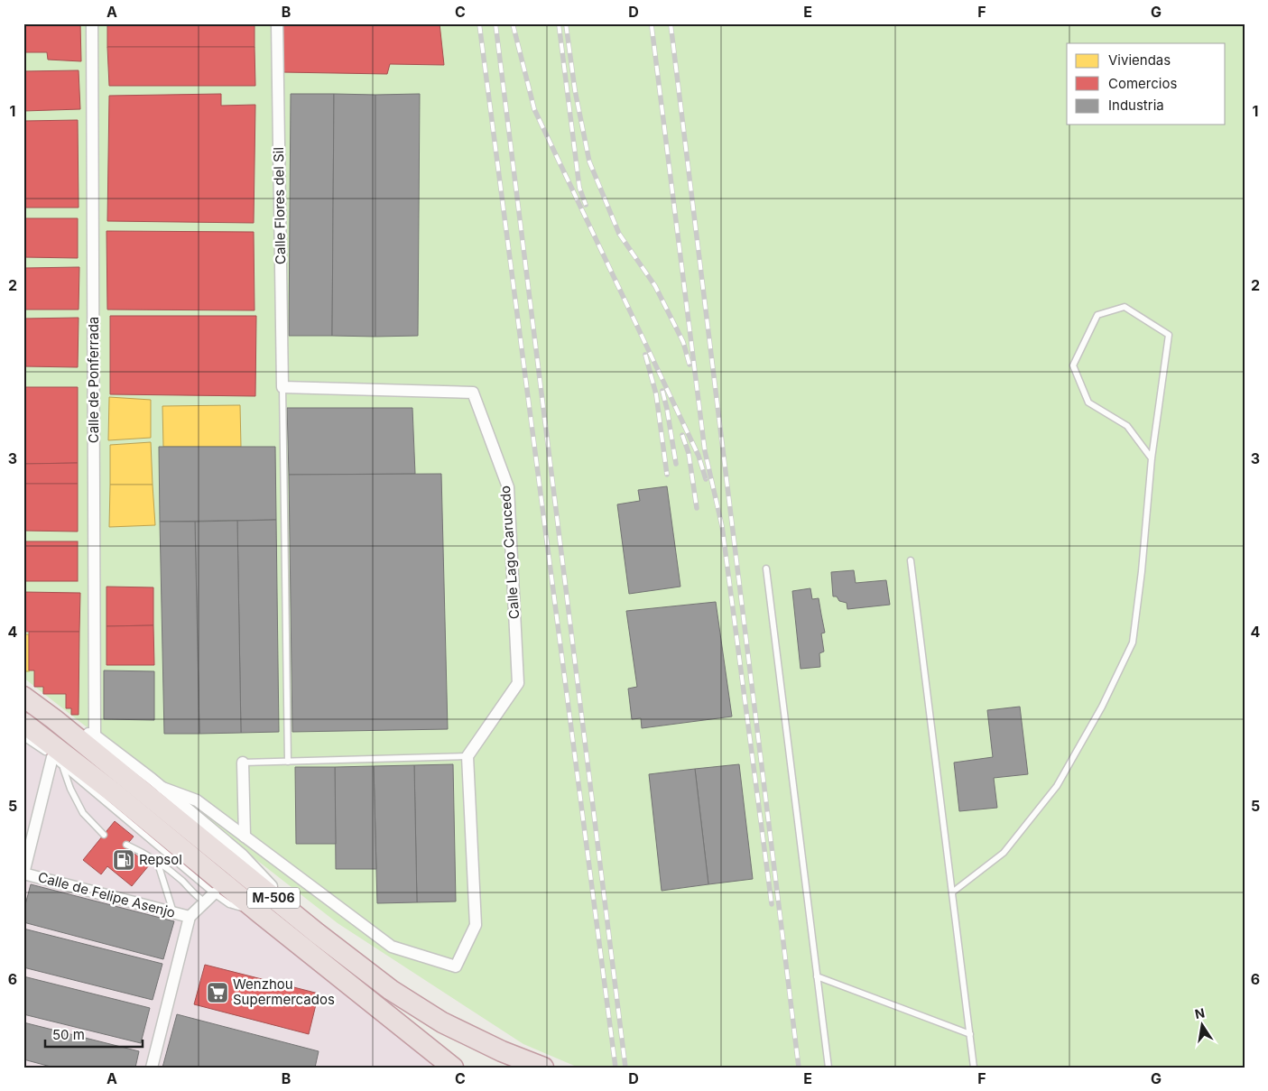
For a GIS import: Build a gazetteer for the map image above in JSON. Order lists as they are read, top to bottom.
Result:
{
  "streets": {
    "highway": ["M-506"],
    "street": [
      "Calle Flores del Sil",
      "Calle de Ponferrada",
      "Calle Lago Carucedo",
      "Calle de Felipe Asenjo"
    ]
  },
  "crossings": [
    ["Calle Flores del Sil", "Calle Lago Carucedo"]
  ],
  "places": {
    "fuel station": ["Repsol"],
    "supermarket": ["Wenzhou Supermercados"]
  },
  "legend": ["Viviendas", "Comercios", "Industria"],
  "scale_bar": "50 m",
  "north": "top",
  "grid": {
    "columns": [
      "A",
      "B",
      "C",
      "D",
      "E",
      "F",
      "G"
    ],
    "rows": [
      "1",
      "2",
      "3",
      "4",
      "5",
      "6"
    ]
  }
}
